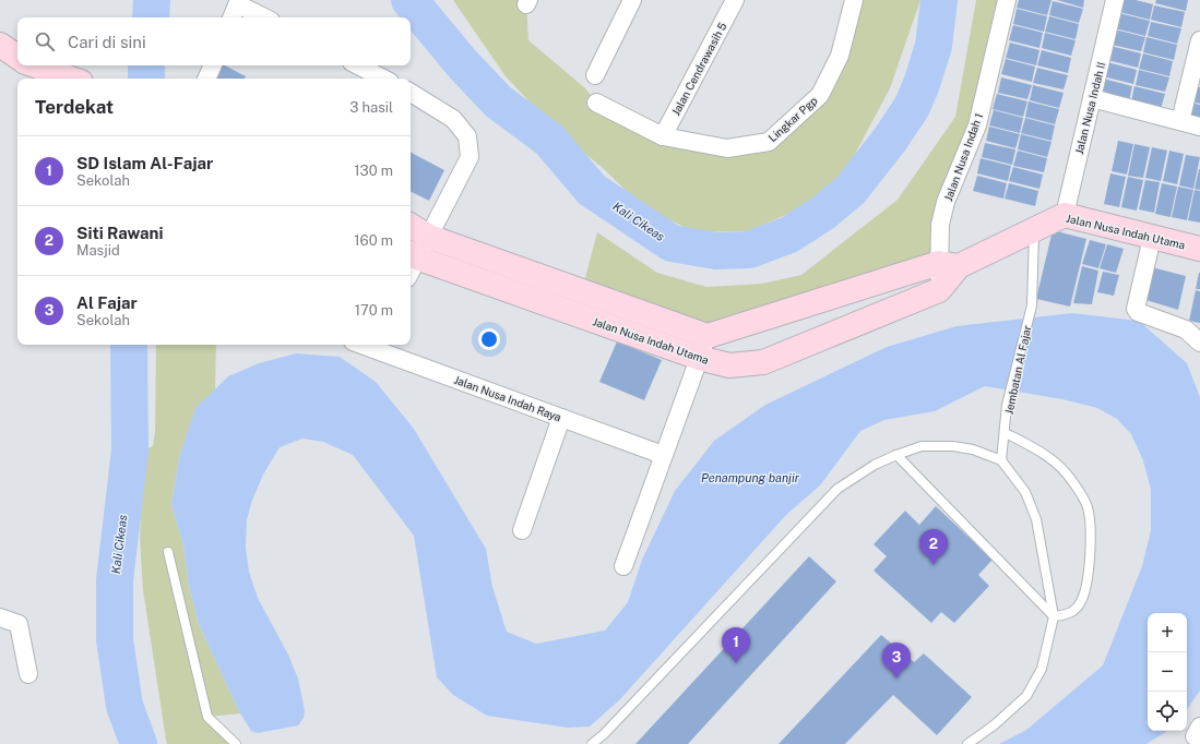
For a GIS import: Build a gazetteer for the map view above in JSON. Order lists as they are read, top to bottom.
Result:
{
  "streets": {
    "street": [
      "Jalan Cendrawasih 5",
      "Jalan Nusa Indah II",
      "Lingkar Pgp",
      "Jalan Nusa Indah 1",
      "Jalan Nusa Indah Utama",
      "Jalan Nusa Indah Raya"
    ],
    "lane": ["Jembatan Al Fajar"]
  },
  "crossings": [
    ["Jalan Cendrawasih 5", "Lingkar Pgp"],
    ["Jalan Nusa Indah II", "Jalan Nusa Indah Utama"],
    ["Jalan Nusa Indah 1", "Jalan Nusa Indah Utama"],
    ["Jalan Nusa Indah Utama", "Jembatan Al Fajar"]
  ],
  "water": ["Kali Cikeas", "Penampung banjir"],
  "page": {
    "search": "Cari di sini",
    "heading": ["Terdekat", "3 hasil"],
    "list": [
      {
        "mark": "1",
        "name": "SD Islam Al-Fajar",
        "note": "Sekolah",
        "value": "130 m"
      },
      {
        "mark": "2",
        "name": "Siti Rawani",
        "note": "Masjid",
        "value": "160 m"
      },
      {
        "mark": "3",
        "name": "Al Fajar",
        "note": "Sekolah",
        "value": "170 m"
      }
    ],
    "pins": ["2", "1", "3"],
    "map_buttons": ["+", "−"]
  }
}
